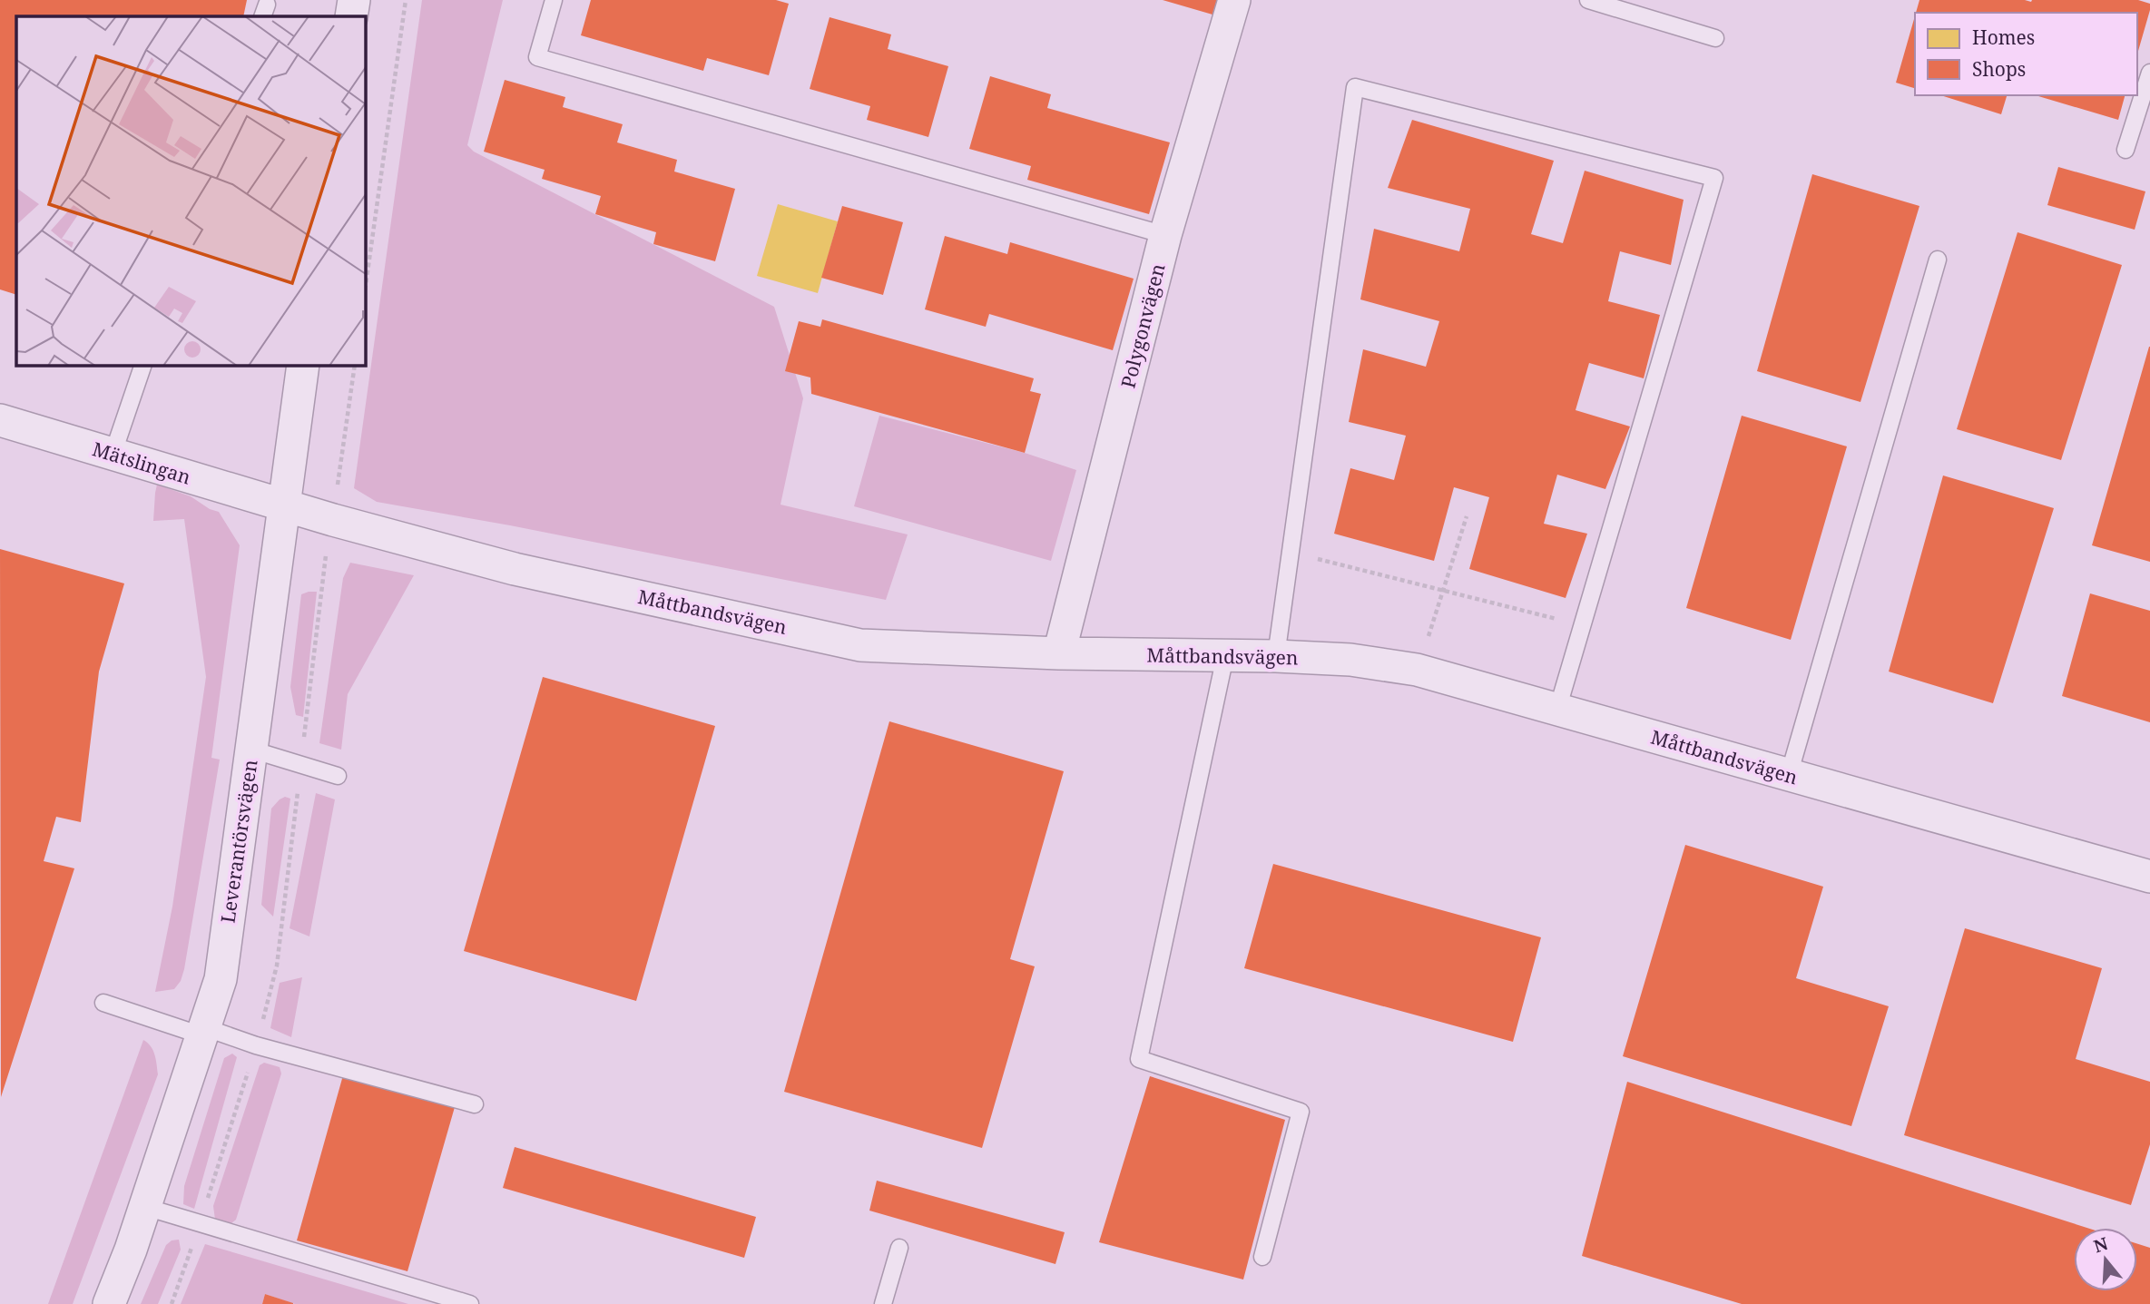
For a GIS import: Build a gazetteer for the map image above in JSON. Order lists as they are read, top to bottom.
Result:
{
  "streets": {
    "street": [
      "Polygonvägen",
      "Mätslingan",
      "Måttbandsvägen",
      "Leverantörsvägen"
    ]
  },
  "crossings": [
    ["Polygonvägen", "Måttbandsvägen"],
    ["Mätslingan", "Måttbandsvägen"],
    ["Mätslingan", "Leverantörsvägen"],
    ["Måttbandsvägen", "Leverantörsvägen"]
  ],
  "legend": ["Homes", "Shops"],
  "north": "top"
}
